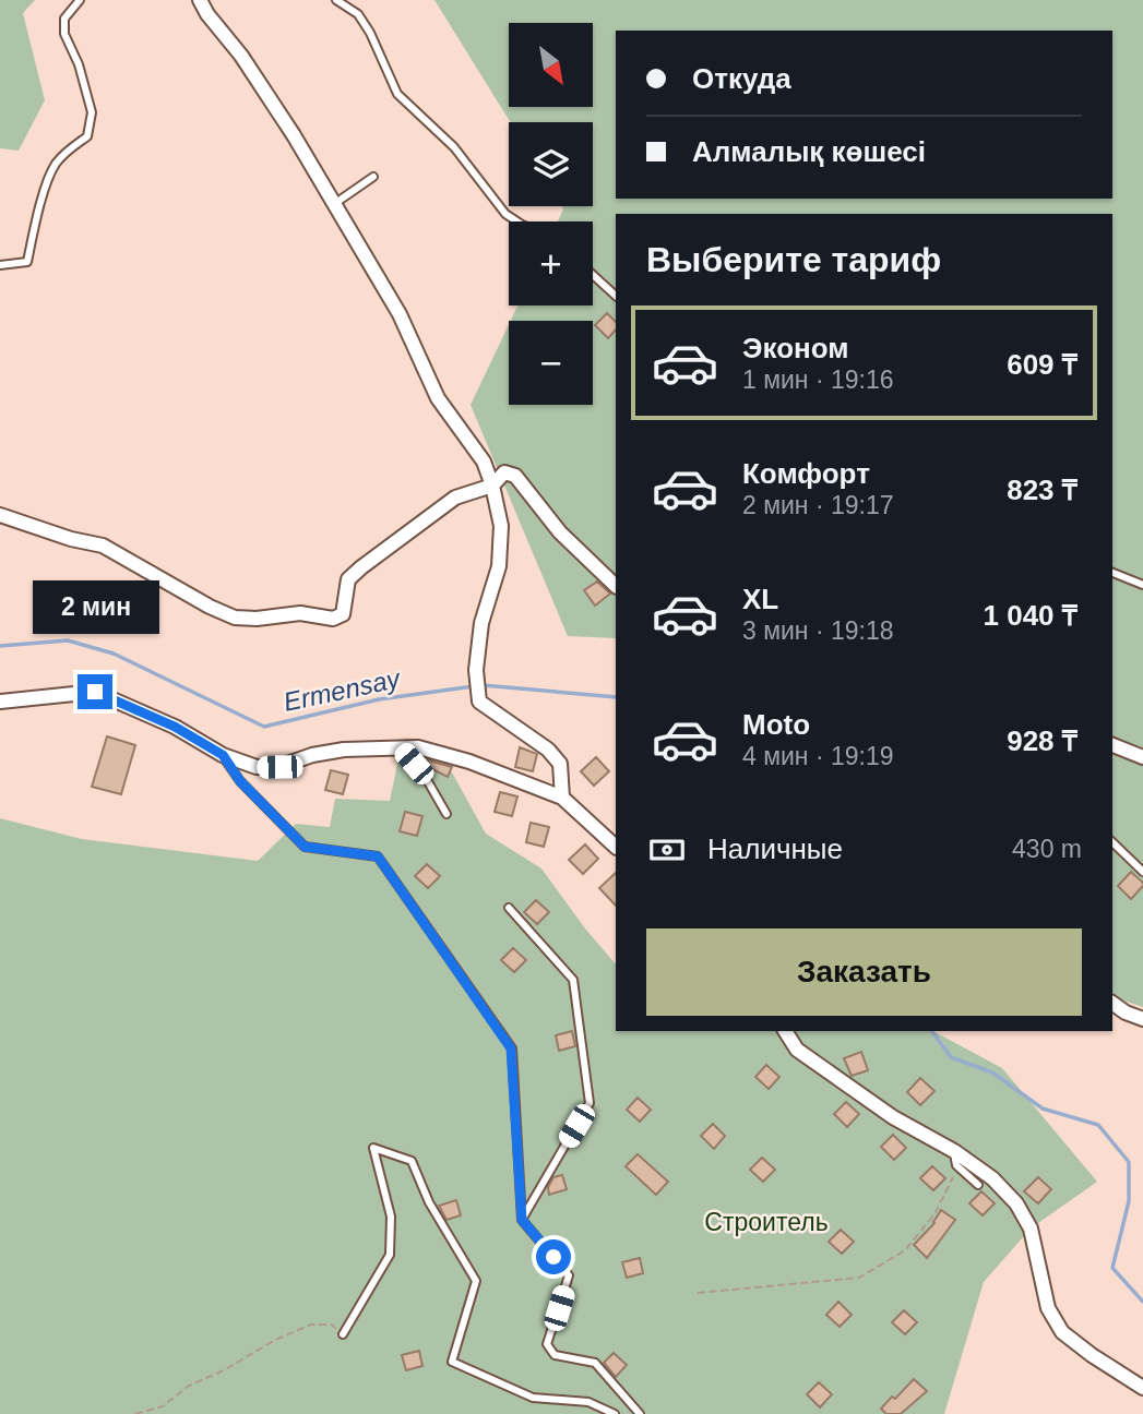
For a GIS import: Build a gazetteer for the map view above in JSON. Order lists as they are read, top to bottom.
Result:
{
  "water": ["Ermensay"],
  "parks": ["Строитель"],
  "north": "bottom right",
  "page": {
    "map_buttons": ["+", "−"],
    "banner": ["Откуда", "Алмалық көшесі"],
    "heading": "Выберите тариф",
    "list": [
      {
        "name": "Эконом",
        "note": "1 мин · 19:16",
        "value": "609 ₸"
      },
      {
        "name": "Комфорт",
        "note": "2 мин · 19:17",
        "value": "823 ₸"
      },
      {
        "name": "XL",
        "note": "3 мин · 19:18",
        "value": "1 040 ₸"
      },
      {
        "name": "Moto",
        "note": "4 мин · 19:19",
        "value": "928 ₸"
      }
    ],
    "bubble": "2 мин",
    "pay": ["Наличные", "430 m"],
    "buttons": "Заказать"
  }
}
